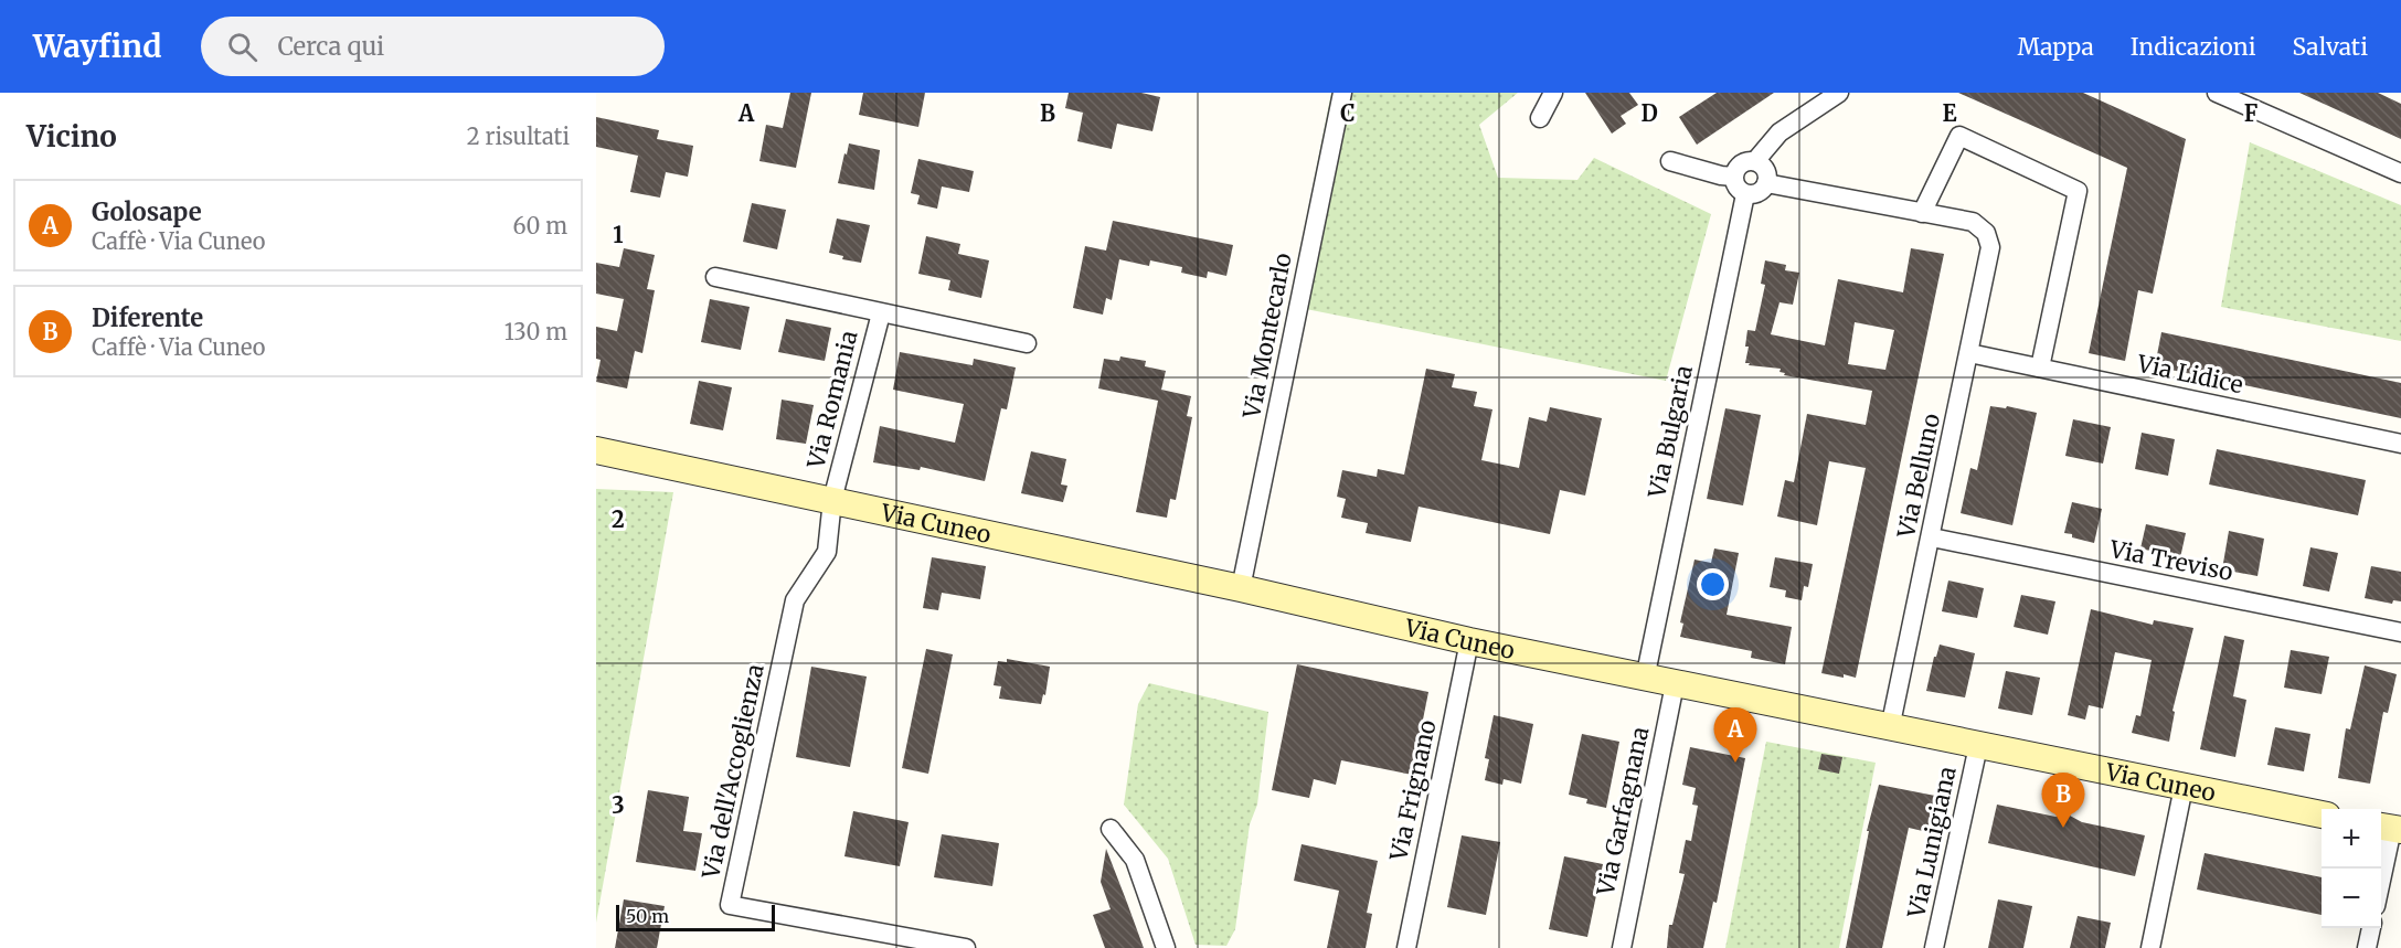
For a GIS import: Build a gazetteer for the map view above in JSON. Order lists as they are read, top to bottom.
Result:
{
  "streets": {
    "street": [
      "Via Montecarlo",
      "Via Lidice",
      "Via Romania",
      "Via Bulgaria",
      "Via Belluno",
      "Via Cuneo",
      "Via Treviso",
      "Via dell'Accoglienza",
      "Via Frignano",
      "Via Garfagnana",
      "Via Lunigiana"
    ]
  },
  "crossings": [
    ["Via Montecarlo", "Via Cuneo"],
    ["Via Lidice", "Via Belluno"],
    ["Via Romania", "Via Cuneo"],
    ["Via Romania", "Via dell'Accoglienza"],
    ["Via Bulgaria", "Via Cuneo"],
    ["Via Belluno", "Via Cuneo"],
    ["Via Belluno", "Via Treviso"],
    ["Via Cuneo", "Via dell'Accoglienza"],
    ["Via Cuneo", "Via Frignano"],
    ["Via Cuneo", "Via Garfagnana"],
    ["Via Cuneo", "Via Lunigiana"]
  ],
  "scale_bar": "50 m",
  "page": {
    "header": "Wayfind",
    "search": "Cerca qui",
    "nav": ["Mappa", "Indicazioni", "Salvati"],
    "heading": ["Vicino", "2 risultati"],
    "list": [
      {
        "mark": "A",
        "name": "Golosape",
        "note": "Caffè · Via Cuneo",
        "value": "60 m"
      },
      {
        "mark": "B",
        "name": "Diferente",
        "note": "Caffè · Via Cuneo",
        "value": "130 m"
      }
    ],
    "pins": ["A", "B"],
    "map_buttons": ["+", "−"],
    "scale": "50 m"
  },
  "grid": {
    "columns": [
      "A",
      "B",
      "C",
      "D",
      "E",
      "F"
    ],
    "rows": ["1", "2", "3"]
  }
}
